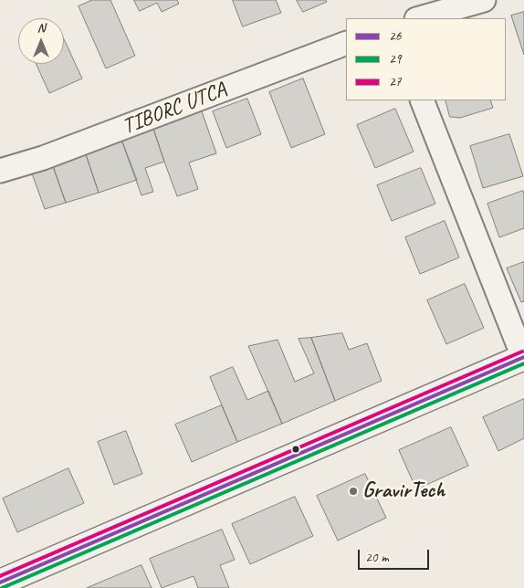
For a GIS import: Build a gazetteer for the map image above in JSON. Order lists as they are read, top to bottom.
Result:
{
  "streets": {
    "street": ["TIBORC UTCA"]
  },
  "places": ["GravirTech"],
  "lines": ["transit line 27", "transit line 26", "transit line 29"],
  "legend": ["26", "29", "27"],
  "scale_bar": "20 m",
  "north": "top"
}
